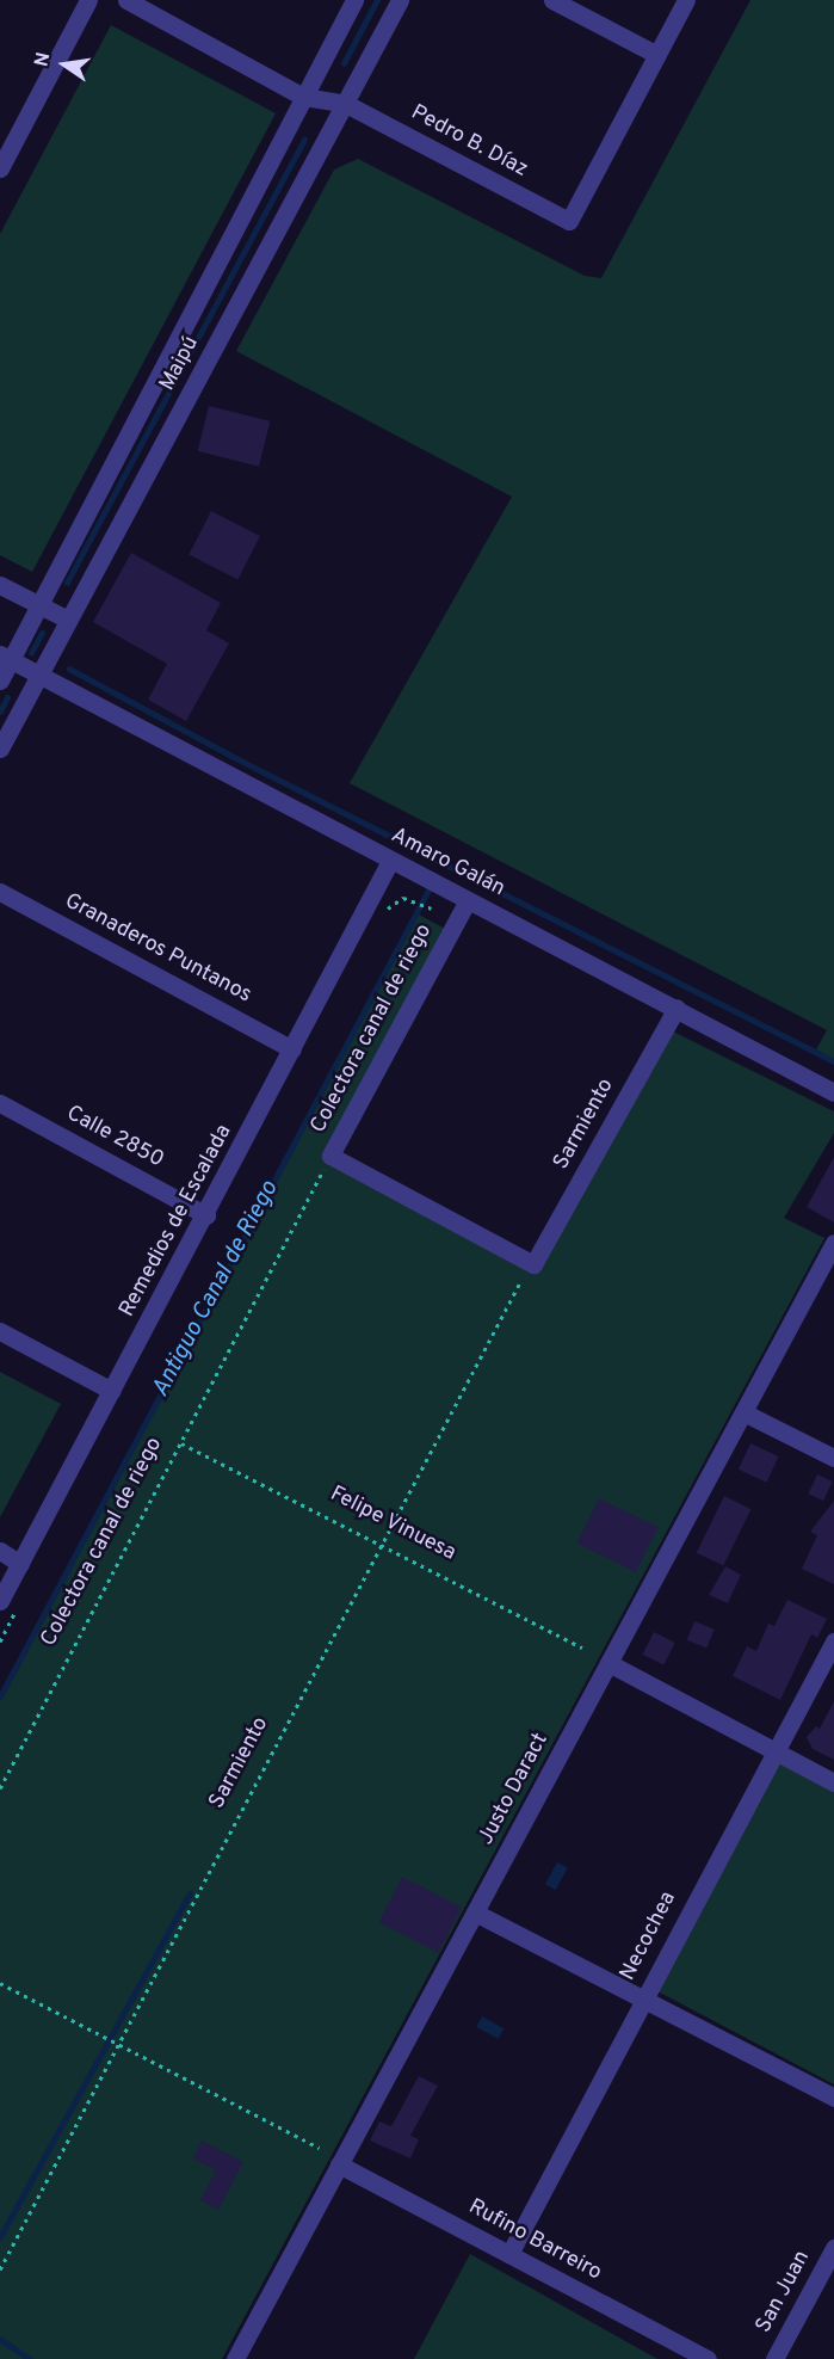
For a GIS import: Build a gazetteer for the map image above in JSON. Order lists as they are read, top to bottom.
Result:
{
  "streets": {
    "street": [
      "Pedro B. Díaz",
      "Maipú",
      "Amaro Galán",
      "Granaderos Puntanos",
      "Colectora canal de riego",
      "Sarmiento",
      "Calle 2850",
      "Remedios de Escalada",
      "Justo Daract",
      "Necochea",
      "Rufino Barreiro",
      "San Juan"
    ],
    "path": ["Felipe Vinuesa"]
  },
  "crossings": [
    ["Pedro B. Díaz", "Maipú"],
    ["Maipú", "Amaro Galán"],
    ["Amaro Galán", "Colectora canal de riego"],
    ["Amaro Galán", "Sarmiento"],
    ["Amaro Galán", "Remedios de Escalada"],
    ["Granaderos Puntanos", "Remedios de Escalada"],
    ["Colectora canal de riego", "Sarmiento"],
    ["Colectora canal de riego", "Felipe Vinuesa"],
    ["Sarmiento", "Felipe Vinuesa"],
    ["Calle 2850", "Remedios de Escalada"],
    ["Justo Daract", "Rufino Barreiro"],
    ["Necochea", "Rufino Barreiro"]
  ],
  "water": ["Antiguo Canal de Riego"],
  "north": "left"
}
